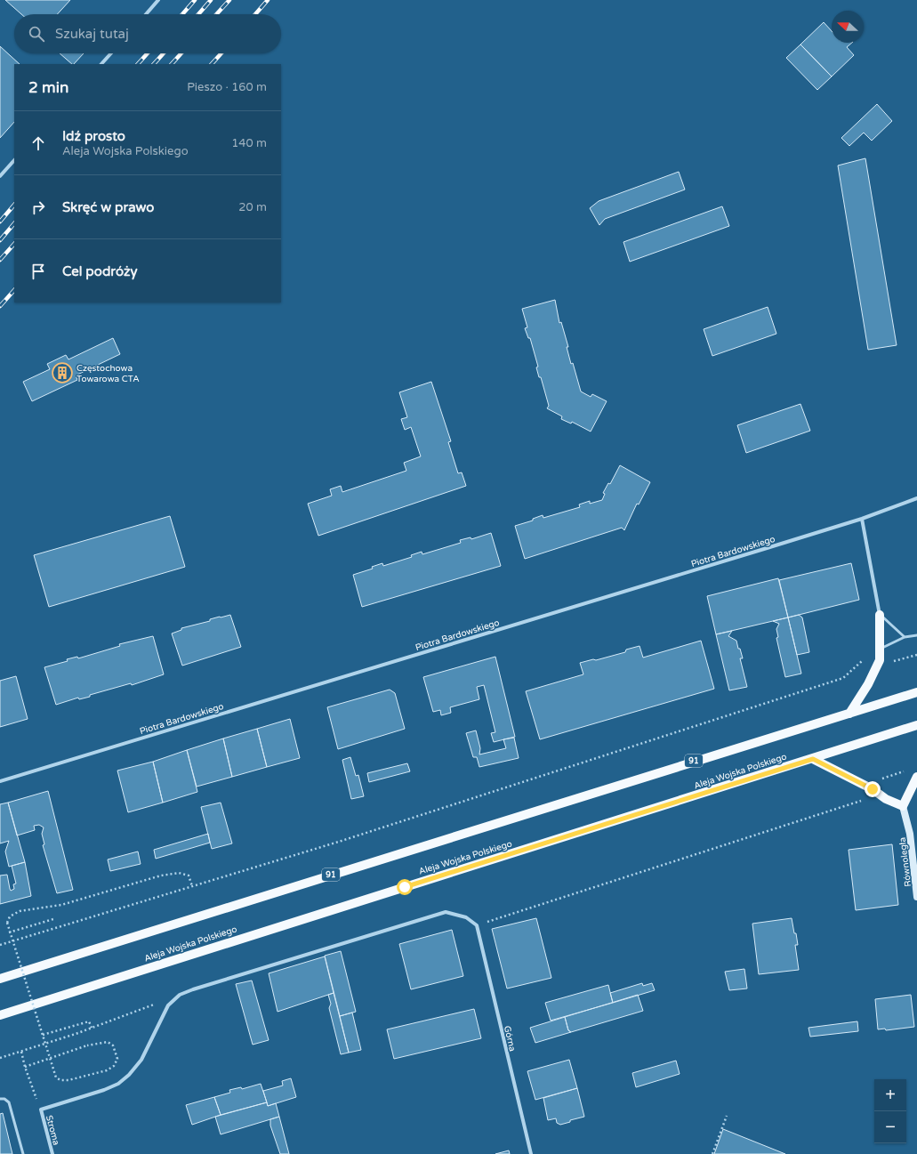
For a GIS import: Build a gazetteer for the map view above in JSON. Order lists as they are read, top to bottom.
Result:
{
  "streets": {
    "main road": ["91", "Aleja Wojska Polskiego"],
    "street": [
      "Piotra Bardowskiego",
      "Równoległa",
      "Górna",
      "Stroma"
    ]
  },
  "places": {
    "building": ["Częstochowa Towarowa CTA"]
  },
  "north": "left",
  "page": {
    "search": "Szukaj tutaj",
    "heading": ["2 min", "Pieszo · 160 m"],
    "list": [
      ["Idź prosto", "Aleja Wojska Polskiego", "140 m"],
      ["Skręć w prawo", "20 m"],
      "Cel podróży"
    ],
    "map_buttons": ["+", "−"]
  }
}
